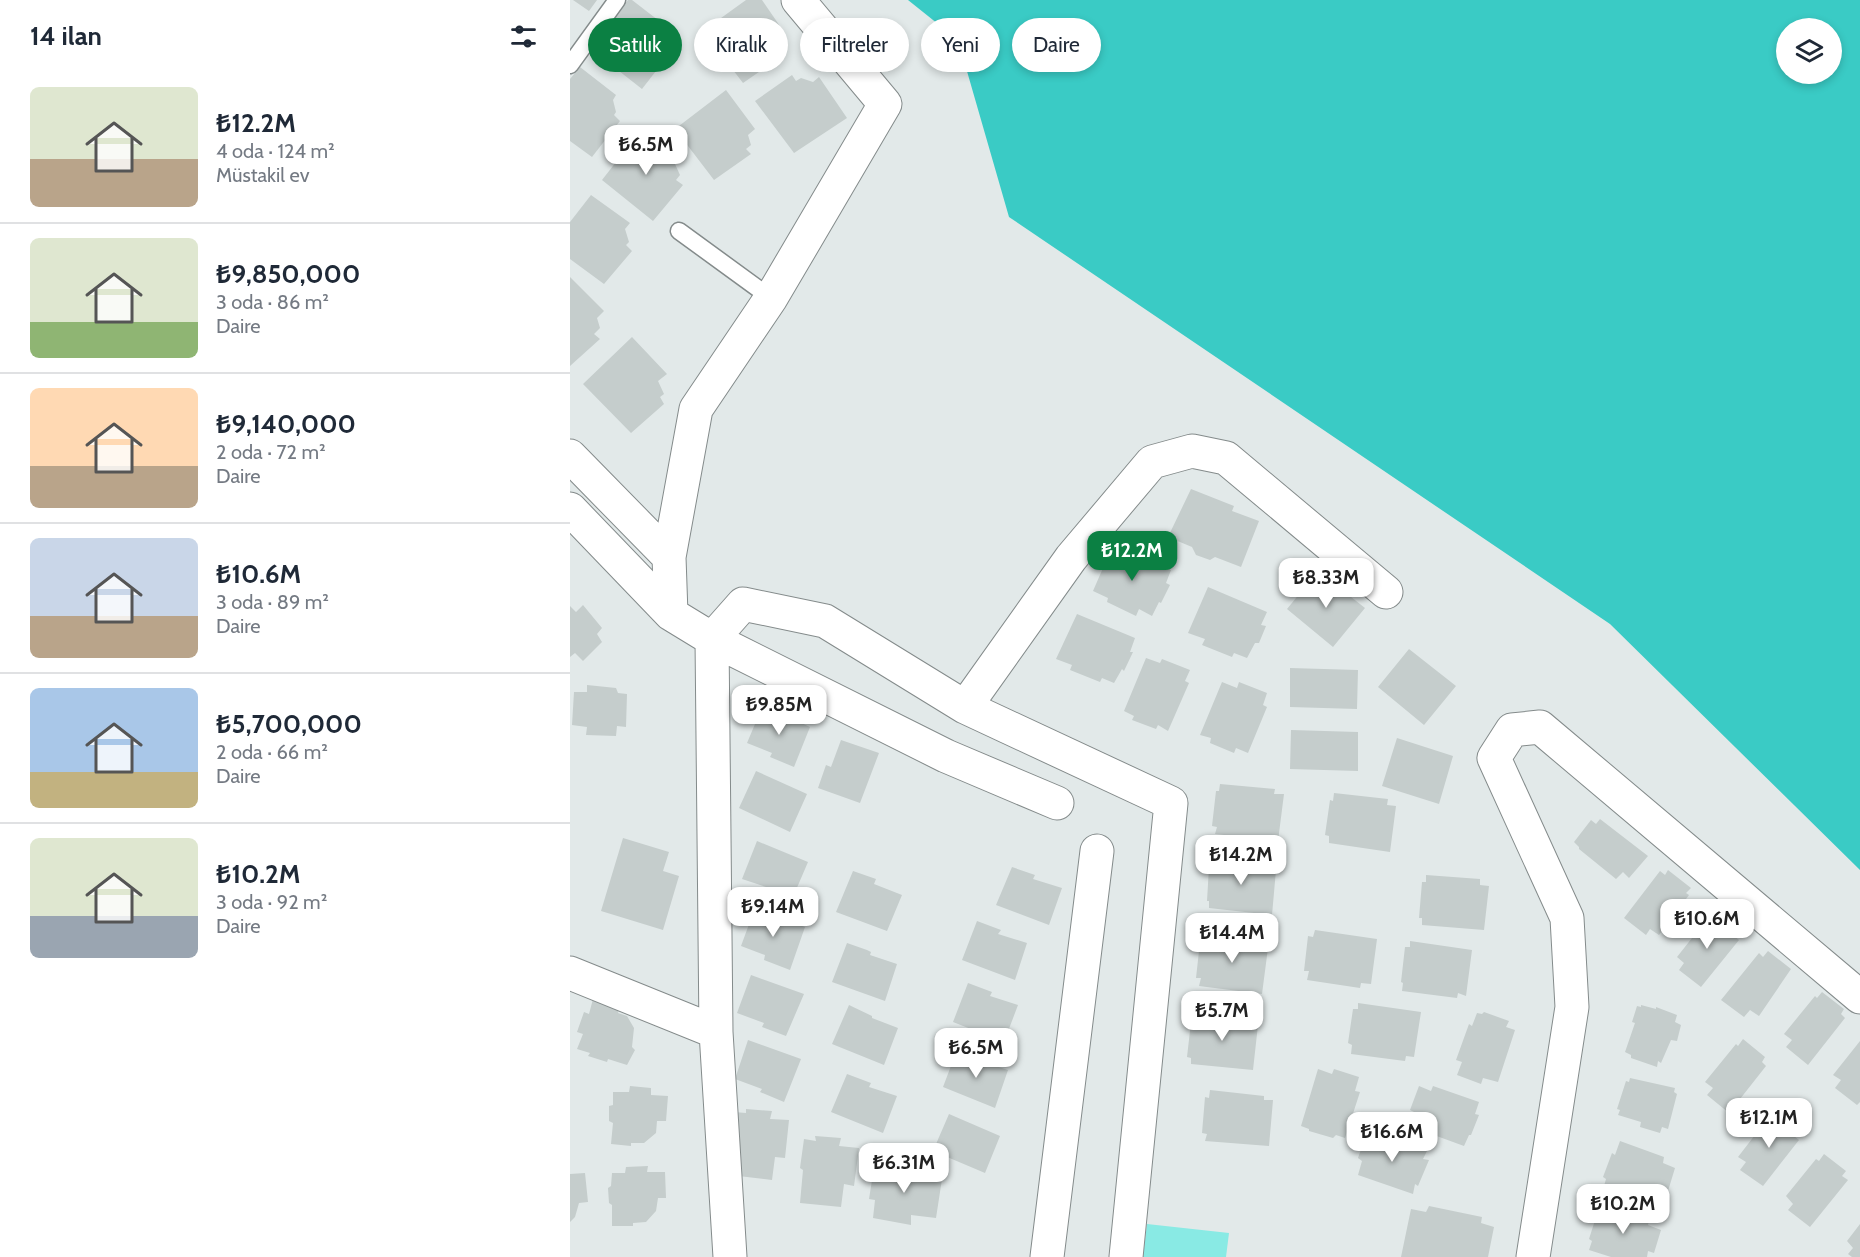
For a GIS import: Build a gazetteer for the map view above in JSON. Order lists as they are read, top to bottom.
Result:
{
  "page": {
    "heading": "14 ilan",
    "chip": [
      "Satılık",
      "Kiralık",
      "Filtreler",
      "Yeni",
      "Daire"
    ],
    "list": [
      {
        "name": "₺12.2M",
        "note": "4 oda · 124 m² · Müstakil ev"
      },
      {
        "name": "₺9,850,000",
        "note": "3 oda · 86 m² · Daire"
      },
      {
        "name": "₺9,140,000",
        "note": "2 oda · 72 m² · Daire"
      },
      {
        "name": "₺10.6M",
        "note": "3 oda · 89 m² · Daire"
      },
      {
        "name": "₺5,700,000",
        "note": "2 oda · 66 m² · Daire"
      },
      {
        "name": "₺10.2M",
        "note": "3 oda · 92 m² · Daire"
      }
    ],
    "price": [
      "₺6.5M",
      "₺12.2M",
      "₺8.33M",
      "₺9.85M",
      "₺14.2M",
      "₺9.14M",
      "₺10.6M",
      "₺14.4M",
      "₺5.7M",
      "₺6.5M",
      "₺12.1M",
      "₺16.6M",
      "₺6.31M",
      "₺10.2M"
    ]
  }
}
